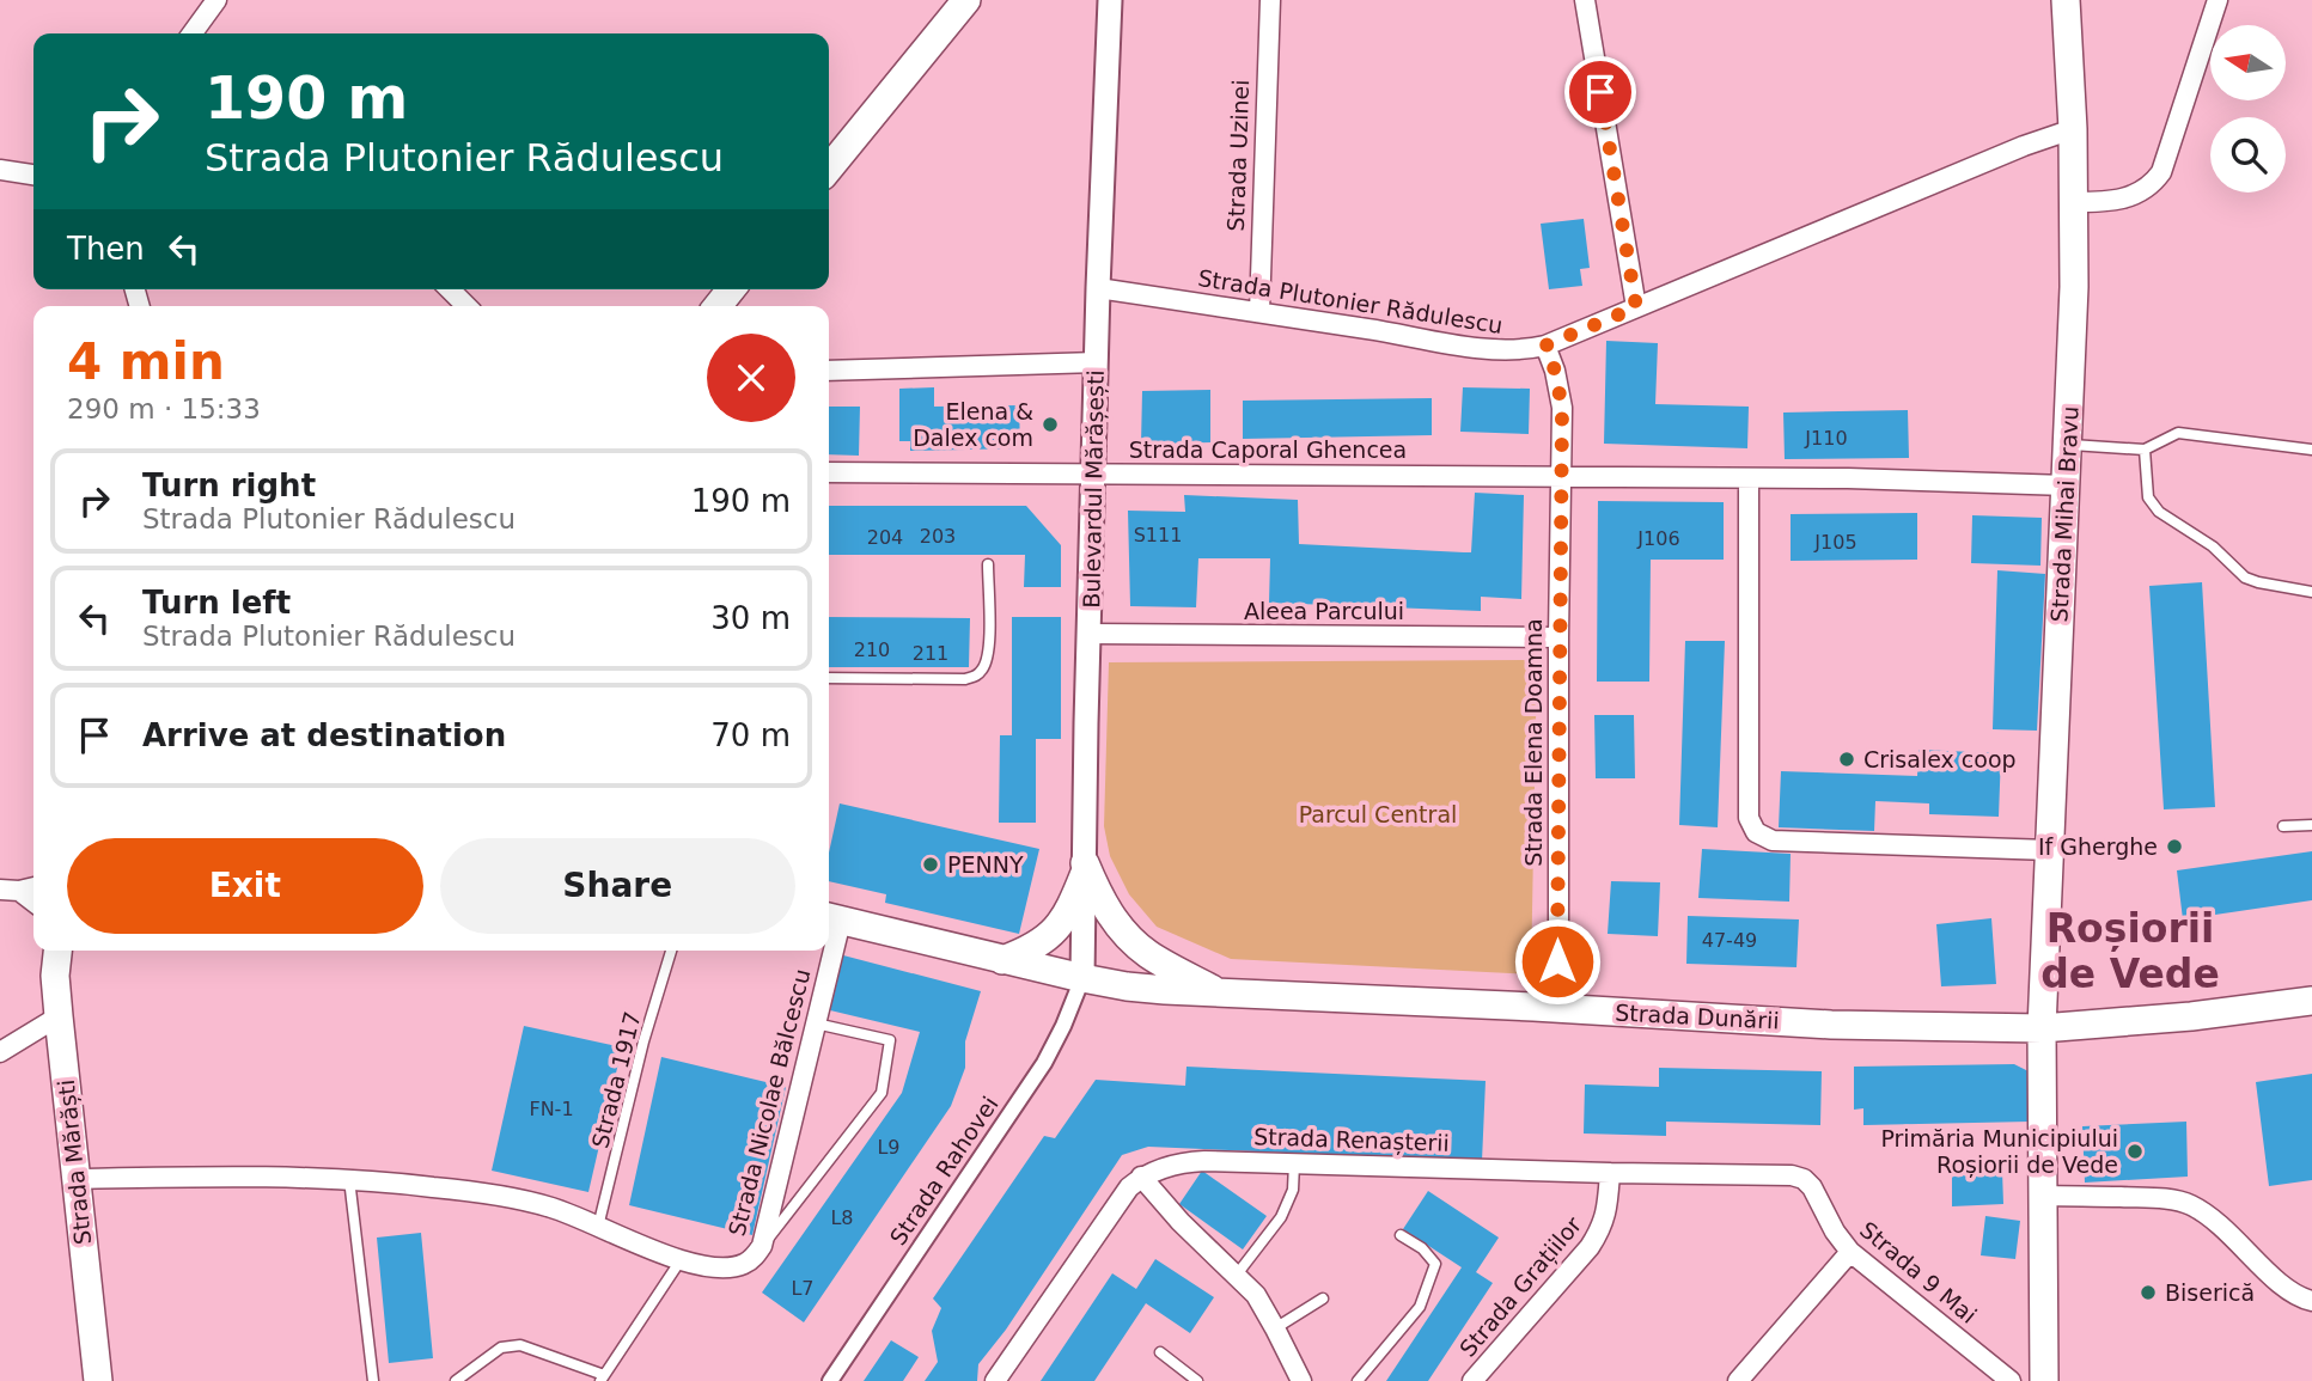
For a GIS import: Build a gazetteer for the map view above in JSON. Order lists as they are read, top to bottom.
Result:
{
  "streets": {
    "main road": ["Strada Mihai Bravu", "Strada Dunării", "Strada Mărăști"],
    "street": [
      "Strada Uzinei",
      "Strada Plutonier Rădulescu",
      "Strada Caporal Ghencea",
      "Bulevardul Mărășești",
      "Aleea Parcului",
      "Strada Elena Doamna",
      "Strada Nicolae Bălcescu",
      "Strada Renașterii",
      "Strada Rahovei",
      "Strada 9 Mai",
      "Strada Grațiilor"
    ],
    "lane": ["Strada 1917"]
  },
  "crossings": [
    ["Strada Uzinei", "Strada Plutonier Rădulescu"],
    ["Strada Plutonier Rădulescu", "Bulevardul Mărășești"],
    ["Strada Plutonier Rădulescu", "Strada Mihai Bravu"],
    ["Strada Plutonier Rădulescu", "Strada Elena Doamna"],
    ["Strada Caporal Ghencea", "Bulevardul Mărășești"],
    ["Strada Caporal Ghencea", "Strada Elena Doamna"],
    ["Bulevardul Mărășești", "Aleea Parcului"],
    ["Bulevardul Mărășești", "Strada Dunării"],
    ["Bulevardul Mărășești", "Strada Rahovei"],
    ["Strada Mihai Bravu", "Strada Dunării"],
    ["Aleea Parcului", "Strada Elena Doamna"],
    ["Strada Elena Doamna", "Strada Dunării"],
    ["Strada Dunării", "Strada Rahovei"],
    ["Strada 1917", "Strada Nicolae Bălcescu"],
    ["Strada Nicolae Bălcescu", "Strada Mărăști"],
    ["Strada Renașterii", "Strada 9 Mai"],
    ["Strada Renașterii", "Strada Grațiilor"]
  ],
  "districts": ["Roșiorii de Vede"],
  "parks": ["Parcul Central"],
  "places": [
    "Elena & Dalex com",
    "Crisalex coop",
    "If Gherghe",
    "PENNY",
    "Primăria Municipiului Roșiorii de Vede",
    "Biserică"
  ],
  "house_numbers": [
    "J110",
    "S111",
    "203",
    "204",
    "J106",
    "J105",
    "210",
    "211",
    "47-49",
    "FN-1",
    "L9",
    "L8",
    "L7"
  ],
  "north": "left",
  "page": {
    "turn": ["190 m", "Strada Plutonier Rădulescu"],
    "then": "Then",
    "heading": ["4 min", "290 m · 15:33"],
    "list": [
      {
        "name": "Turn right",
        "note": "Strada Plutonier Rădulescu",
        "value": "190 m"
      },
      {
        "name": "Turn left",
        "note": "Strada Plutonier Rădulescu",
        "value": "30 m"
      },
      {
        "name": "Arrive at destination",
        "value": "70 m"
      }
    ],
    "buttons": ["Exit", "Share"]
  }
}
